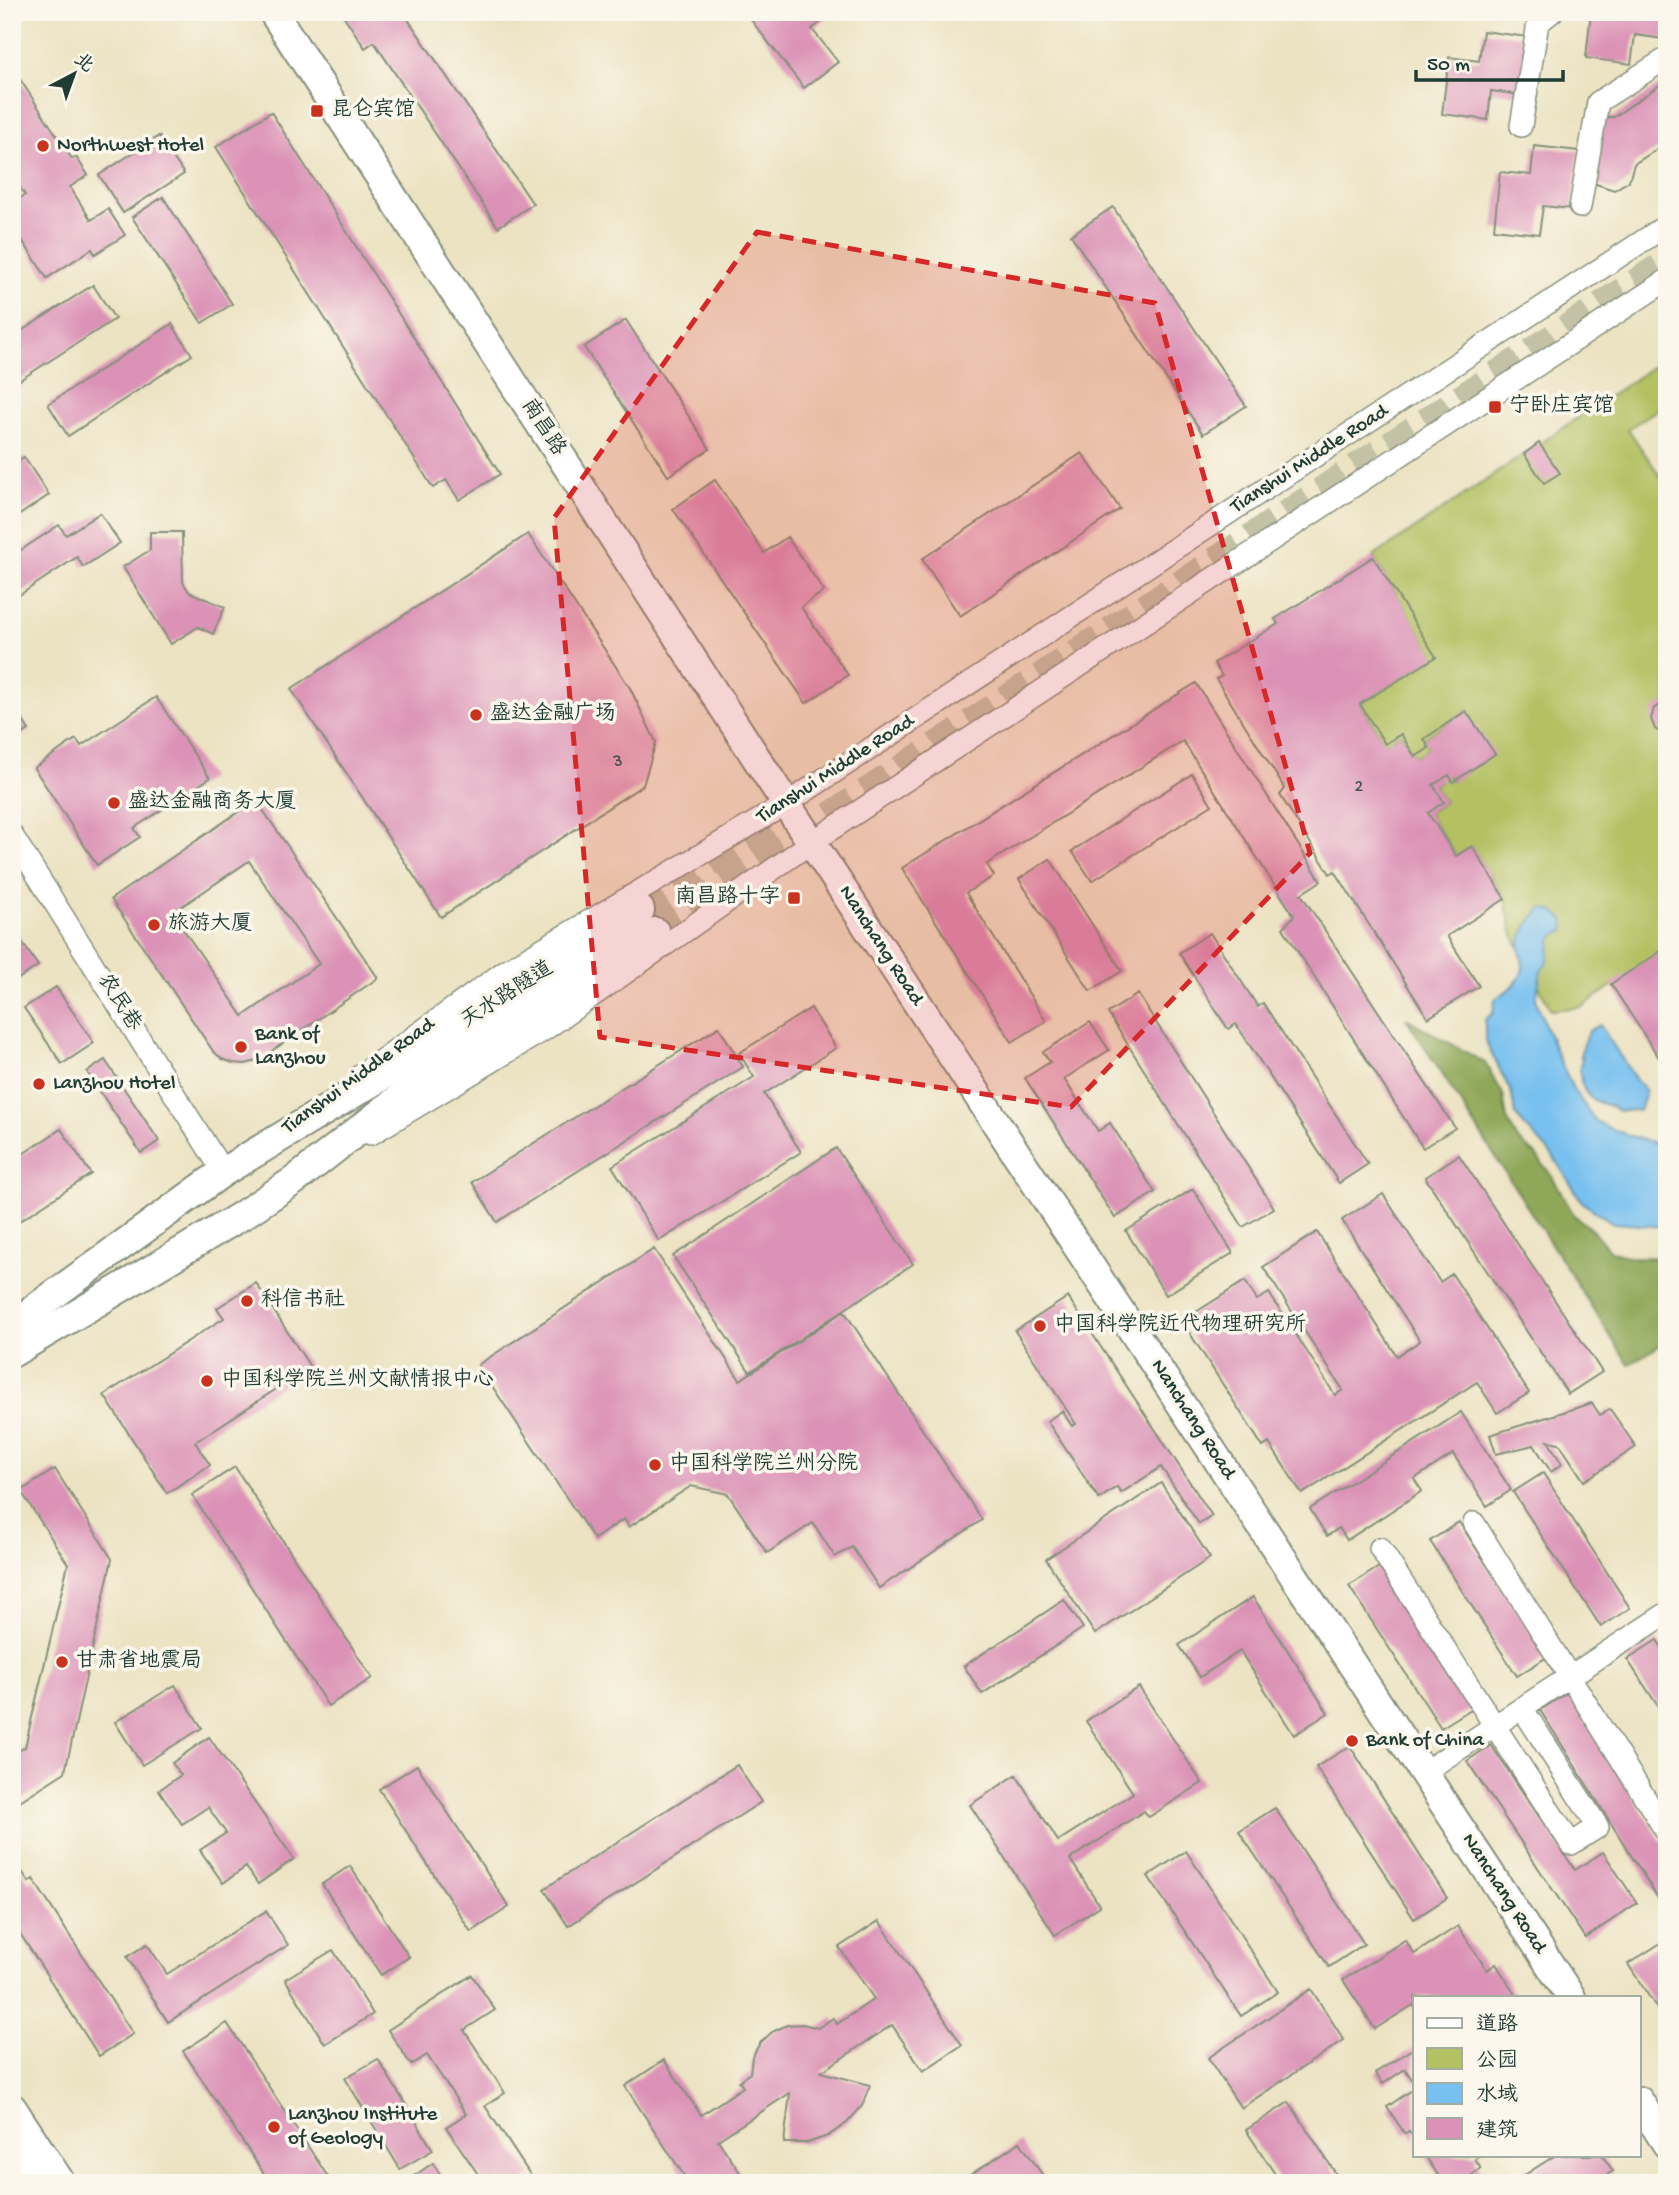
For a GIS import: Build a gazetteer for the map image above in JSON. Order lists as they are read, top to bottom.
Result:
{
  "streets": {
    "main road": [
      "南昌路",
      "Tianshui Middle Road",
      "Nanchang Road",
      "天水路隧道"
    ],
    "street": ["农民巷"]
  },
  "crossings": [
    ["南昌路", "Tianshui Middle Road"],
    ["南昌路", "Nanchang Road"],
    ["Tianshui Middle Road", "天水路隧道"],
    ["Tianshui Middle Road", "农民巷"]
  ],
  "places": {
    "transit": ["昆仑宾馆", "宁卧庄宾馆", "南昌路十字"],
    "other": [
      "Northwest Hotel",
      "盛达金融广场",
      "盛达金融商务大厦",
      "旅游大厦",
      "Bank of Lanzhou",
      "Lanzhou Hotel",
      "科信书社",
      "中国科学院近代物理研究所",
      "中国科学院兰州文献情报中心",
      "中国科学院兰州分院",
      "甘肃省地震局",
      "Bank of China",
      "Lanzhou Institute of Geology"
    ]
  },
  "house_numbers": ["3", "2"],
  "legend": [
    "道路",
    "公园",
    "水域",
    "建筑"
  ],
  "scale_bar": "50 m",
  "north": "top right"
}
